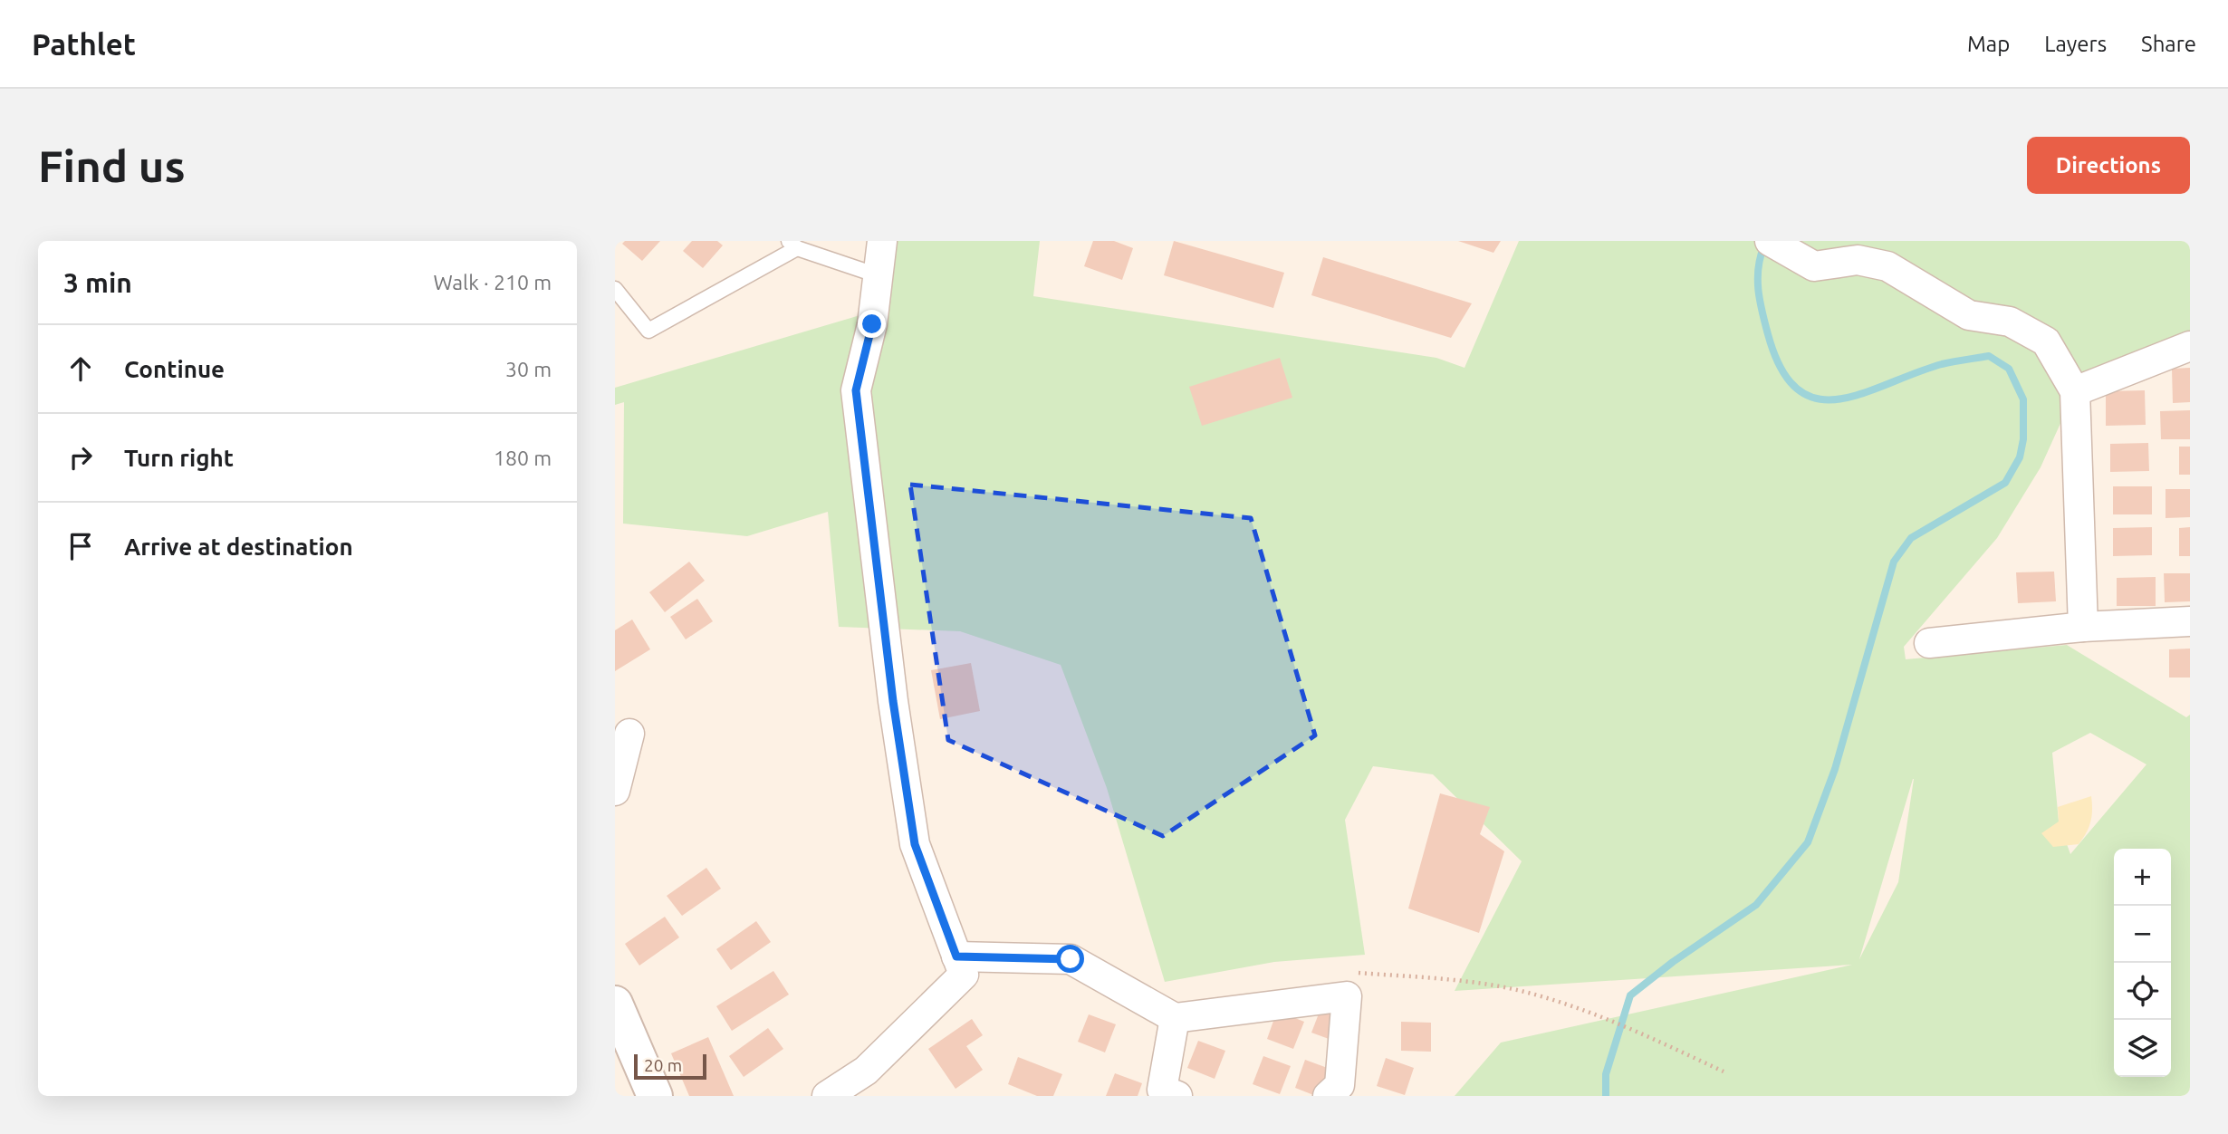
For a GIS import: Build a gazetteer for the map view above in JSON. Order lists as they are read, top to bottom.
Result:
{
  "scale_bar": "20 m",
  "page": {
    "header": "Pathlet",
    "nav": ["Map", "Layers", "Share"],
    "buttons": "Directions",
    "title": "Find us",
    "heading": ["3 min", "Walk · 210 m"],
    "list": [
      ["Continue", "30 m"],
      ["Turn right", "180 m"],
      "Arrive at destination"
    ],
    "map_buttons": ["+", "−"],
    "scale": "20 m"
  }
}
